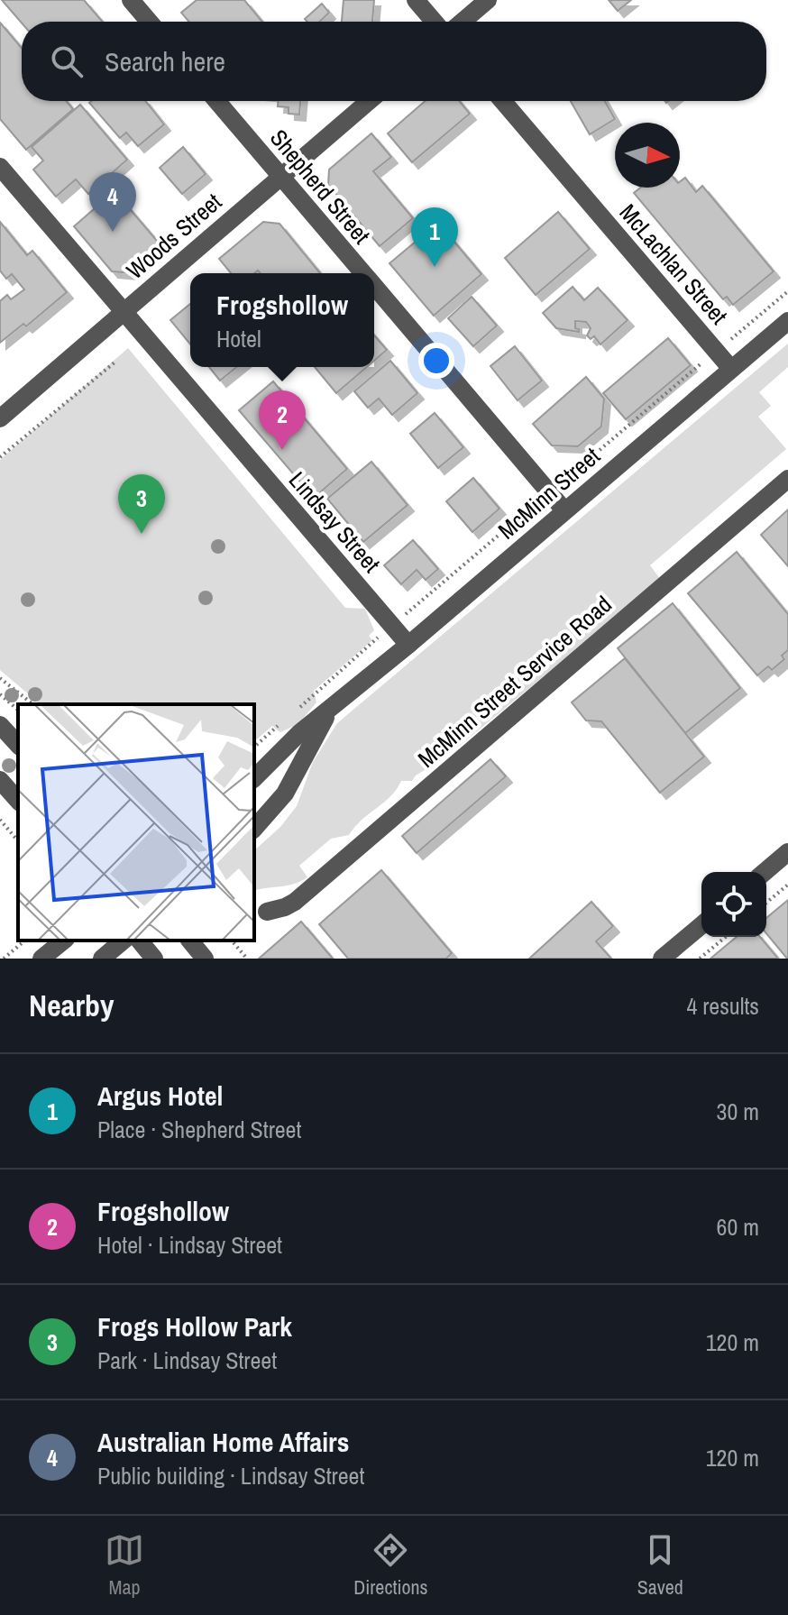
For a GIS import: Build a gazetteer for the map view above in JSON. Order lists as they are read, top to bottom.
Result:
{
  "streets": {
    "street": [
      "Shepherd Street",
      "Woods Street",
      "McLachlan Street",
      "McMinn Street",
      "Lindsay Street",
      "McMinn Street Service Road"
    ]
  },
  "crossings": [
    ["Shepherd Street", "Woods Street"],
    ["Shepherd Street", "McMinn Street"],
    ["Woods Street", "Lindsay Street"],
    ["McLachlan Street", "McMinn Street"],
    ["McMinn Street", "Lindsay Street"]
  ],
  "north": "right",
  "page": {
    "search": "Search here",
    "pins": [
      "4",
      "1",
      "2",
      "3"
    ],
    "popup": ["Frogshollow", "Hotel"],
    "heading": ["Nearby", "4 results"],
    "list": [
      {
        "mark": "1",
        "name": "Argus Hotel",
        "note": "Place · Shepherd Street",
        "value": "30 m"
      },
      {
        "mark": "2",
        "name": "Frogshollow",
        "note": "Hotel · Lindsay Street",
        "value": "60 m"
      },
      {
        "mark": "3",
        "name": "Frogs Hollow Park",
        "note": "Park · Lindsay Street",
        "value": "120 m"
      },
      {
        "mark": "4",
        "name": "Australian Home Affairs",
        "note": "Public building · Lindsay Street",
        "value": "120 m"
      }
    ],
    "nav": ["Map", "Directions", "Saved"]
  }
}
